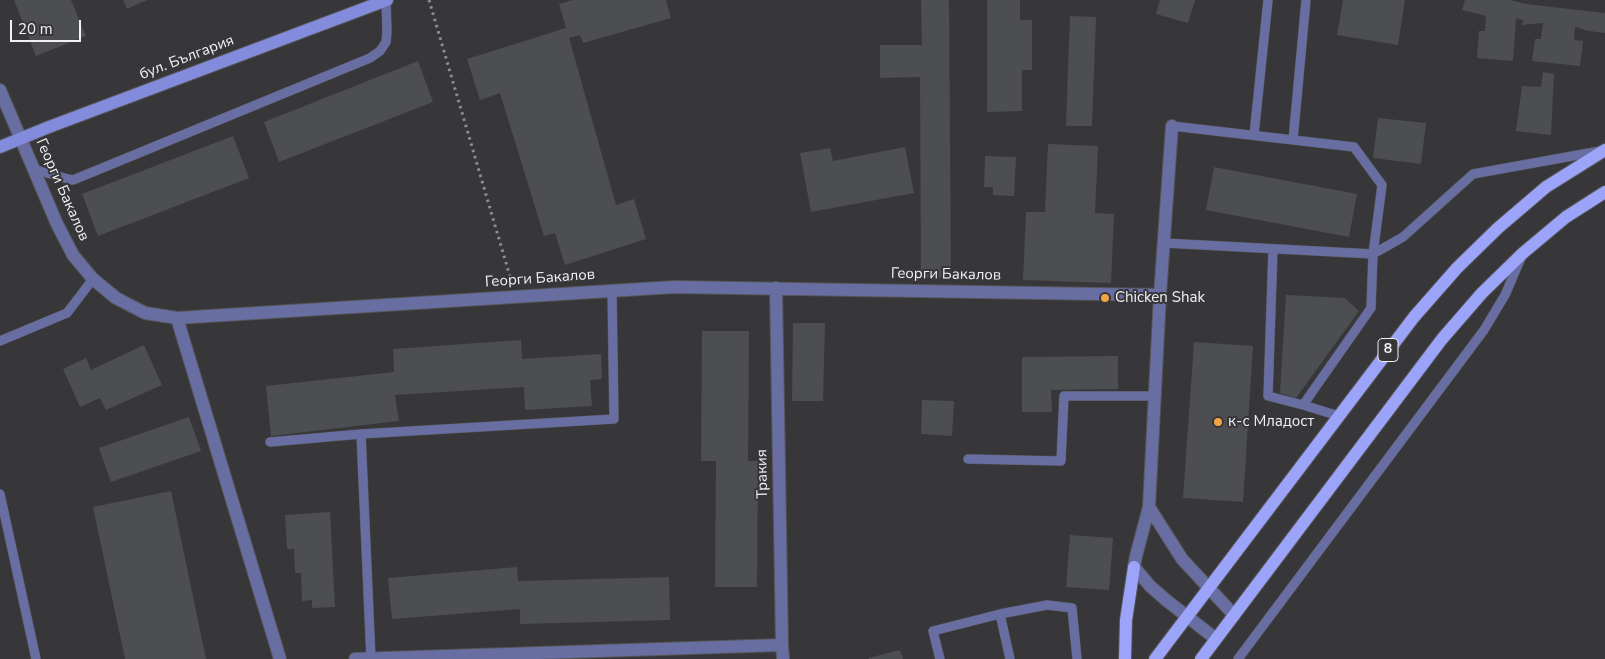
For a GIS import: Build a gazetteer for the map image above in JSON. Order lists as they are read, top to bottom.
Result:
{
  "streets": {
    "main road": ["8"],
    "street": ["бул. България", "Георги Бакалов", "Тракия"]
  },
  "crossings": [
    ["бул. България", "Георги Бакалов"],
    ["Георги Бакалов", "Тракия"]
  ],
  "places": ["Chicken Shak", "к-с Младост"],
  "scale_bar": "20 m"
}
